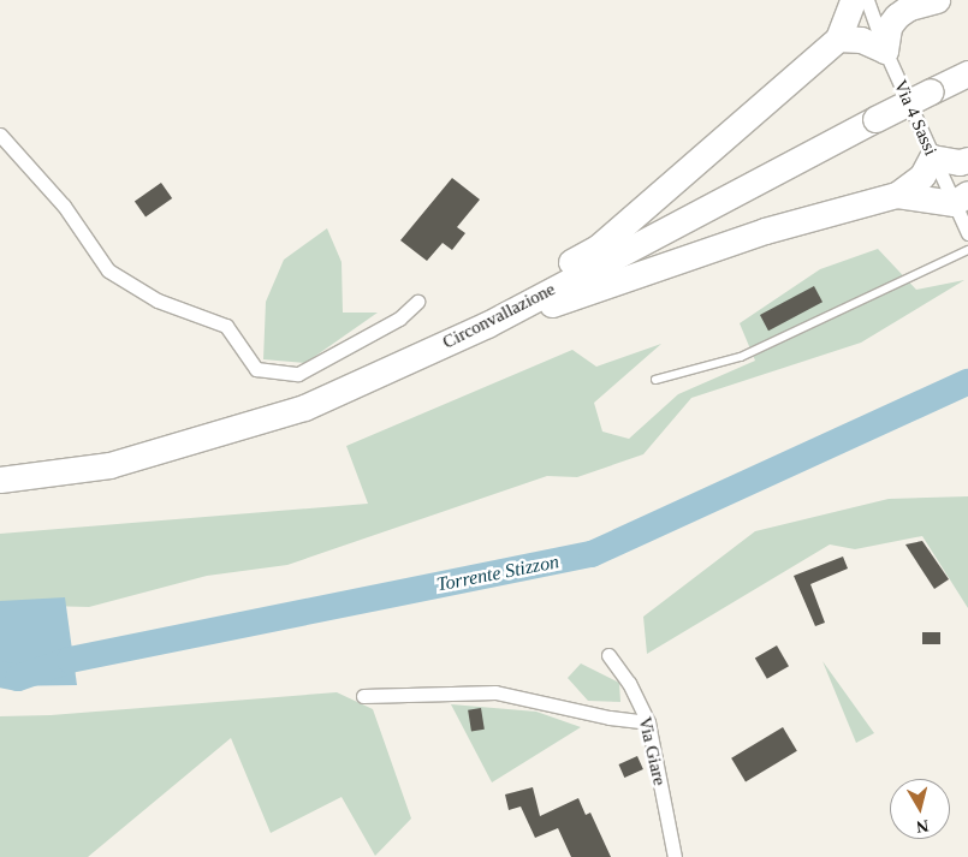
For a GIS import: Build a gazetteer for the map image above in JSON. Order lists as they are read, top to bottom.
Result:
{
  "streets": {
    "highway": ["Circonvallazione"],
    "street": ["Via 4 Sassi", "Via Giare"]
  },
  "water": ["Torrente Stizzon"],
  "north": "bottom"
}
